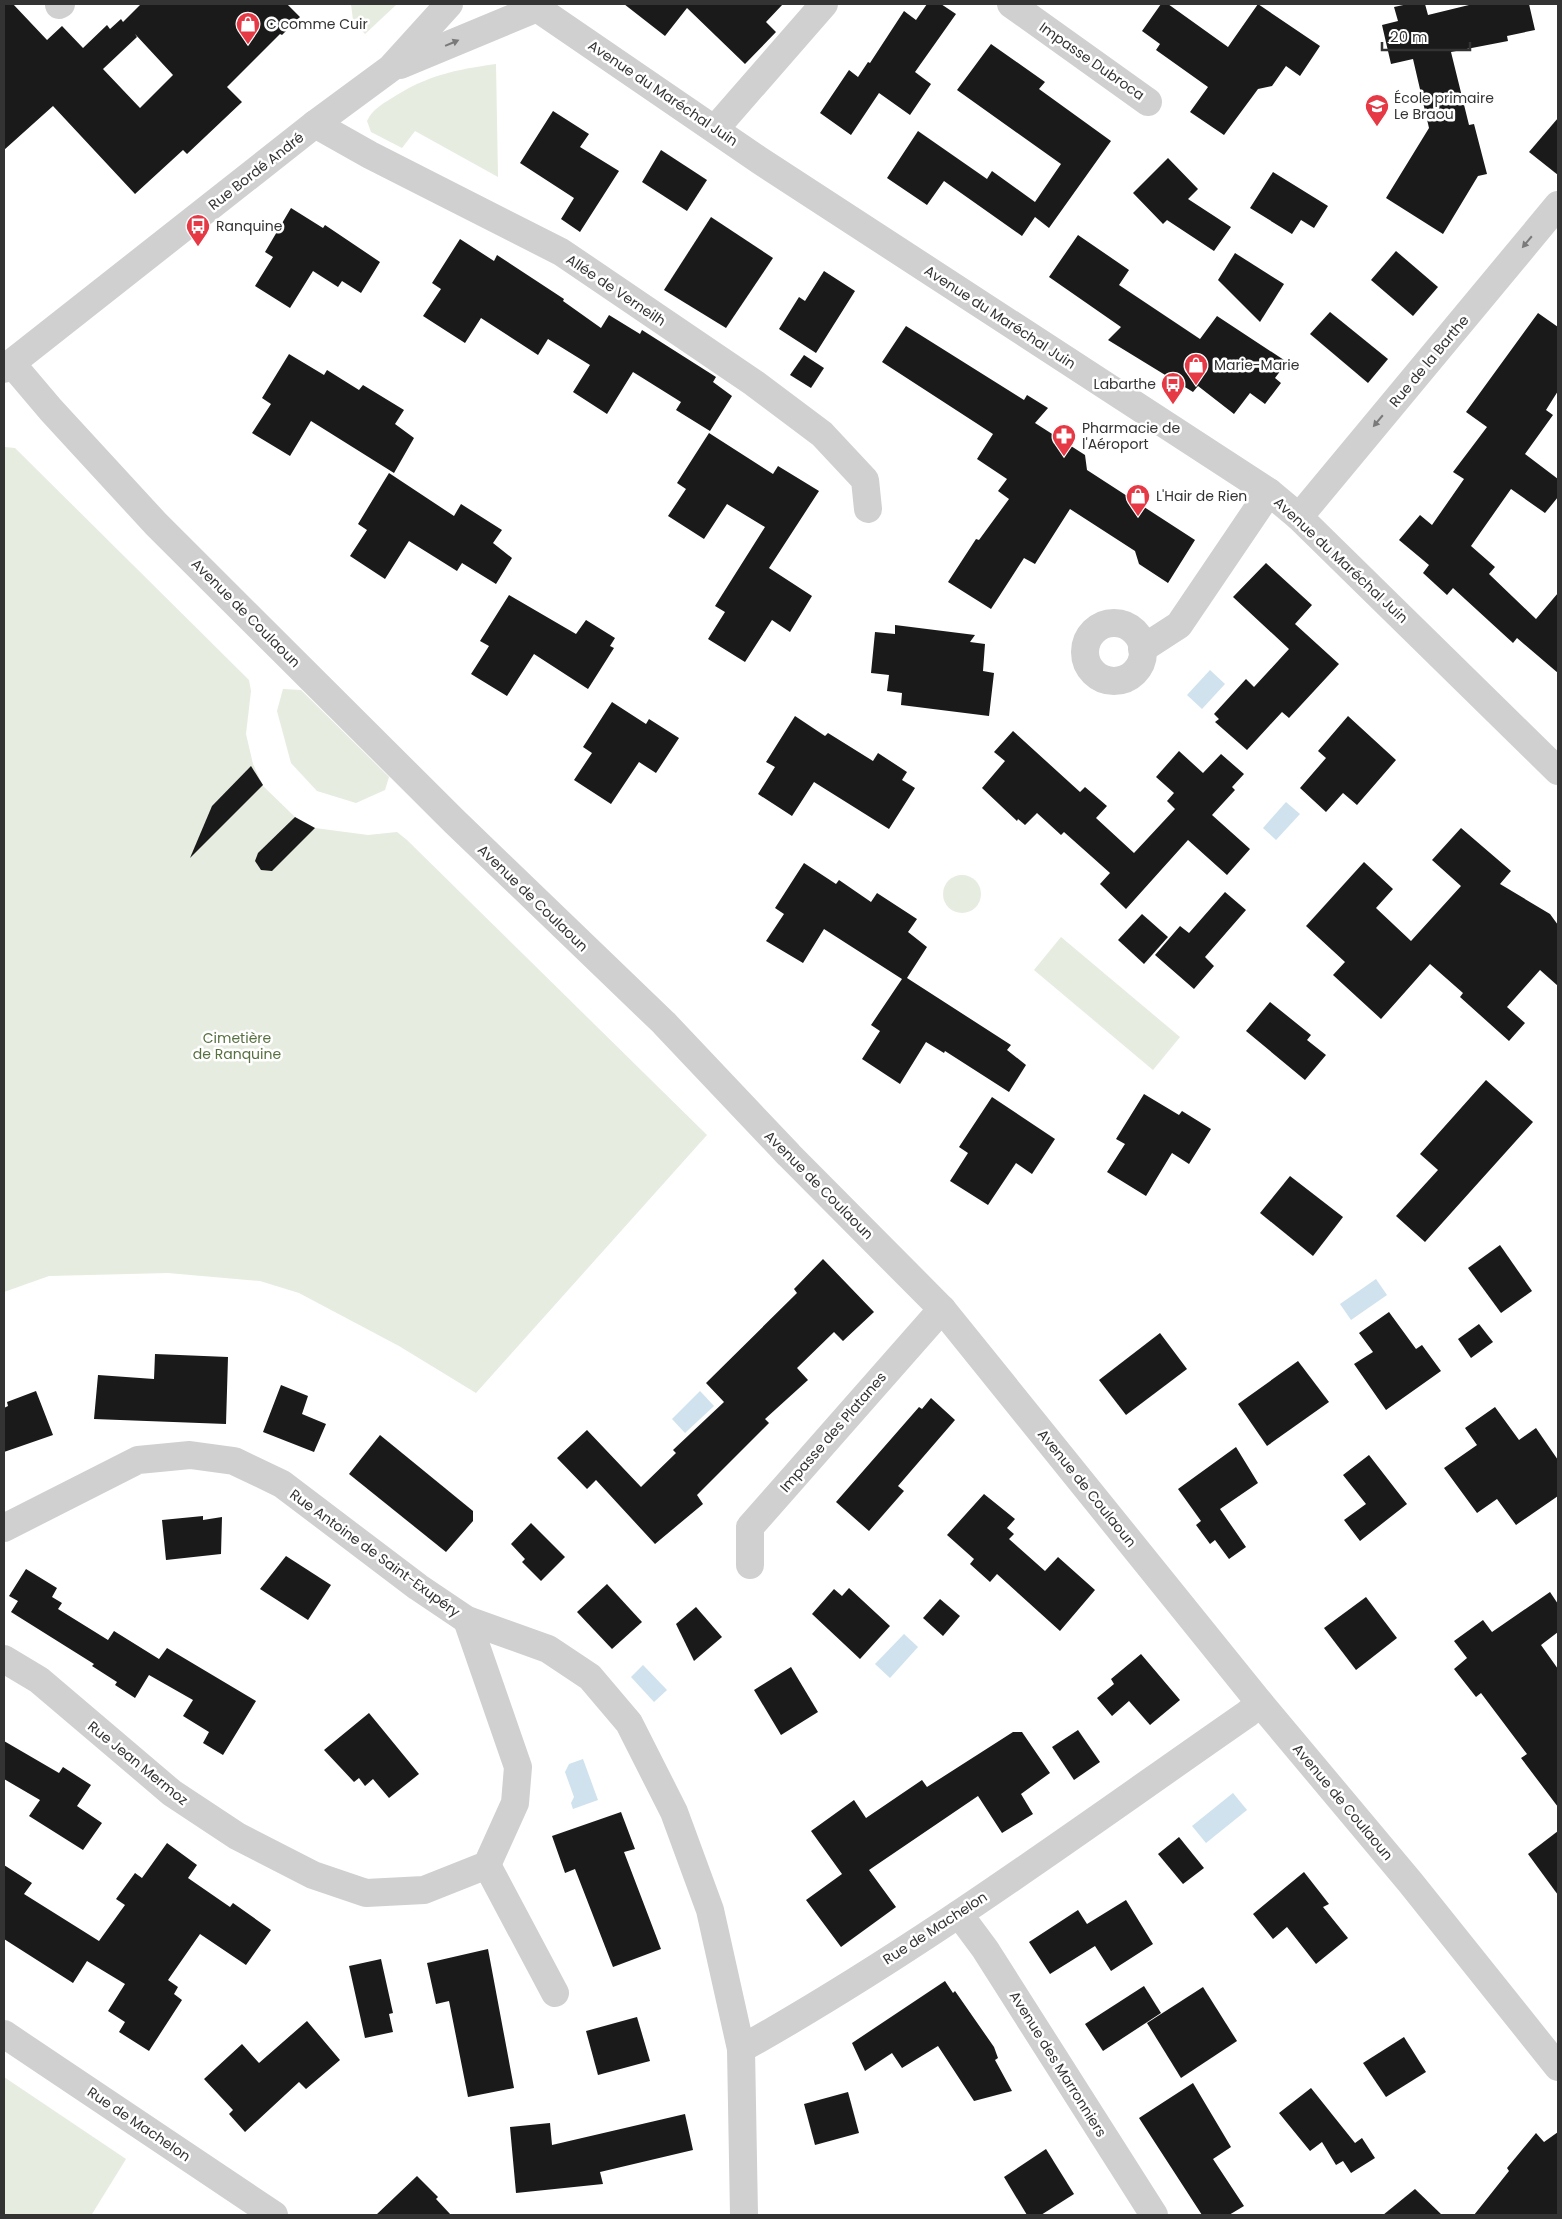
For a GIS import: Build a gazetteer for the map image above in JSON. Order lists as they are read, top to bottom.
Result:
{
  "streets": {
    "street": [
      "Impasse Dubroca",
      "Avenue du Maréchal Juin",
      "Rue Bordé André",
      "Allée de Verneilh",
      "Rue de la Barthe",
      "Avenue de Coulaoun",
      "Impasse des Platanes",
      "Rue Antoine de Saint-Exupéry",
      "Rue Jean Mermoz",
      "Rue de Machelon",
      "Avenue des Marronniers"
    ]
  },
  "crossings": [
    ["Avenue du Maréchal Juin", "Rue Bordé André"],
    ["Avenue du Maréchal Juin", "Rue de la Barthe"],
    ["Rue Bordé André", "Allée de Verneilh"],
    ["Rue Bordé André", "Avenue de Coulaoun"],
    ["Avenue de Coulaoun", "Impasse des Platanes"],
    ["Avenue de Coulaoun", "Rue de Machelon"],
    ["Rue Antoine de Saint-Exupéry", "Rue de Machelon"],
    ["Rue de Machelon", "Avenue des Marronniers"]
  ],
  "one_way": ["Rue de la Barthe"],
  "parks": ["Cimetière de Ranquine"],
  "places": {
    "shop": ["C comme Cuir", "Marie-Marie", "L'Hair de Rien"],
    "school or university": ["École primaire Le Braou"],
    "bus stop": ["Ranquine", "Labarthe"],
    "pharmacy": ["Pharmacie de l'Aéroport"]
  },
  "scale_bar": "20 m"
}
